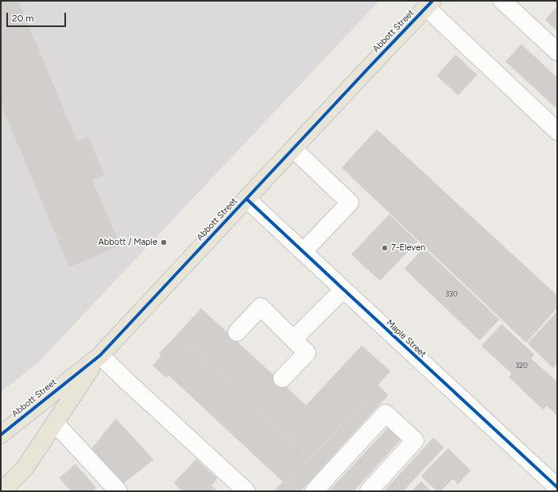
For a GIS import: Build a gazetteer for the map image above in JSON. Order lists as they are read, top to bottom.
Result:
{
  "streets": {
    "main road": ["Abbott Street"],
    "street": ["Maple Street"]
  },
  "crossings": [
    ["Abbott Street", "Maple Street"]
  ],
  "places": ["Abbott / Maple", "7-Eleven"],
  "house_numbers": ["330", "320"],
  "scale_bar": "20 m"
}
